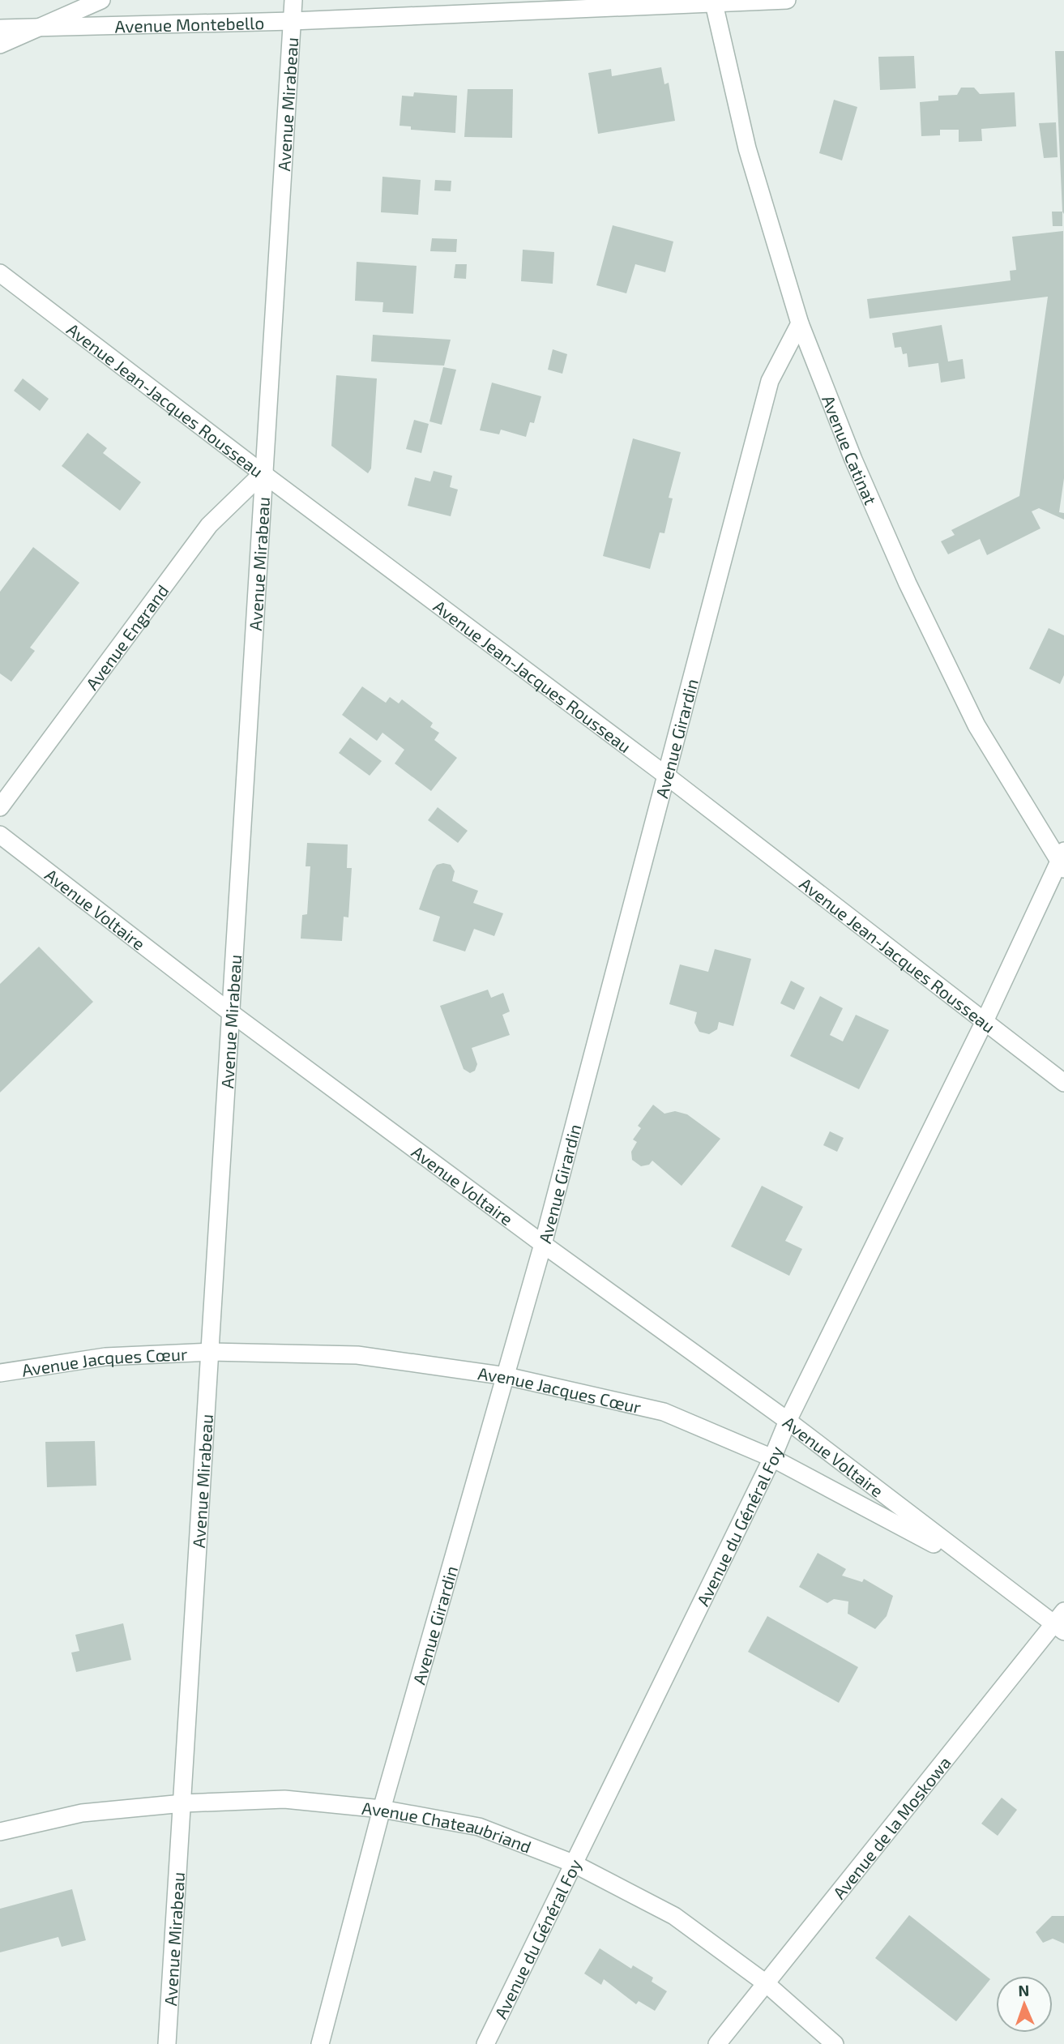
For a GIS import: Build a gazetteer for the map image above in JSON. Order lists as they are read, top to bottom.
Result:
{
  "streets": {
    "street": [
      "Avenue Montebello",
      "Avenue Mirabeau",
      "Avenue Jean-Jacques Rousseau",
      "Avenue Catinat",
      "Avenue Engrand",
      "Avenue Girardin",
      "Avenue Voltaire",
      "Avenue Jacques Cœur",
      "Avenue du Général Foy",
      "Avenue Chateaubriand",
      "Avenue de la Moskowa"
    ]
  },
  "crossings": [
    ["Avenue Montebello", "Avenue Mirabeau"],
    ["Avenue Montebello", "Avenue Catinat"],
    ["Avenue Mirabeau", "Avenue Jean-Jacques Rousseau"],
    ["Avenue Mirabeau", "Avenue Engrand"],
    ["Avenue Mirabeau", "Avenue Voltaire"],
    ["Avenue Mirabeau", "Avenue Jacques Cœur"],
    ["Avenue Mirabeau", "Avenue Chateaubriand"],
    ["Avenue Jean-Jacques Rousseau", "Avenue Engrand"],
    ["Avenue Jean-Jacques Rousseau", "Avenue Girardin"],
    ["Avenue Jean-Jacques Rousseau", "Avenue du Général Foy"],
    ["Avenue Catinat", "Avenue Girardin"],
    ["Avenue Catinat", "Avenue du Général Foy"],
    ["Avenue Girardin", "Avenue Voltaire"],
    ["Avenue Girardin", "Avenue Jacques Cœur"],
    ["Avenue Girardin", "Avenue Chateaubriand"],
    ["Avenue Voltaire", "Avenue Jacques Cœur"],
    ["Avenue Voltaire", "Avenue du Général Foy"],
    ["Avenue Voltaire", "Avenue de la Moskowa"],
    ["Avenue Jacques Cœur", "Avenue du Général Foy"],
    ["Avenue Jacques Cœur", "Avenue de la Moskowa"],
    ["Avenue du Général Foy", "Avenue Chateaubriand"],
    ["Avenue Chateaubriand", "Avenue de la Moskowa"]
  ],
  "north": "top"
}
